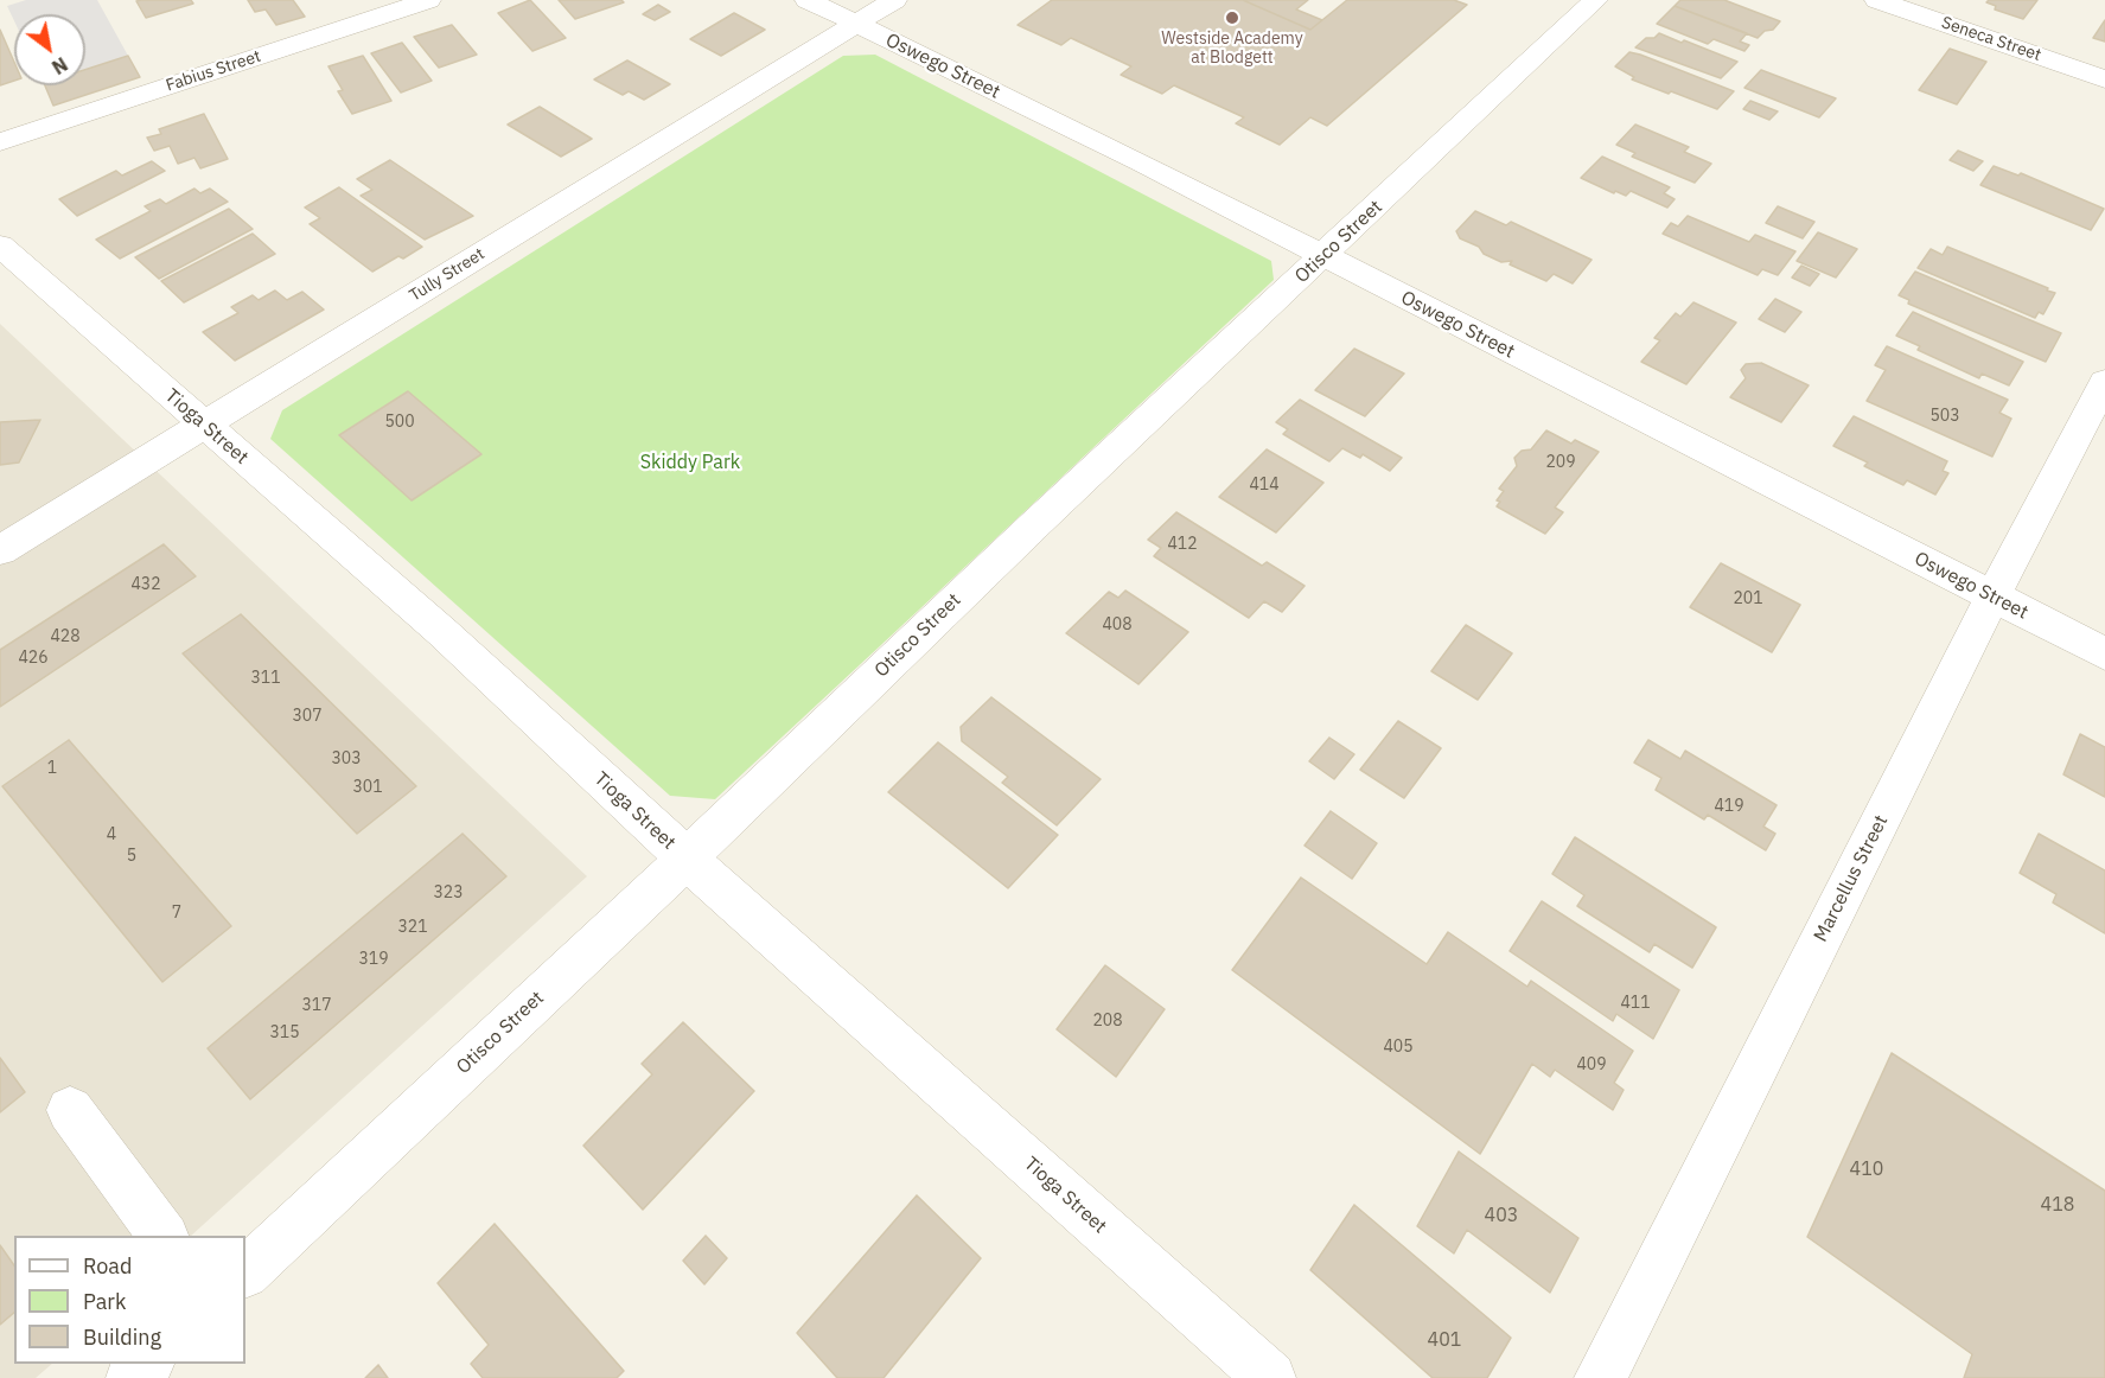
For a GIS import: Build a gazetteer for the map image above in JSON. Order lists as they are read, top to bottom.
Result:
{
  "streets": {
    "street": [
      "Seneca Street",
      "Oswego Street",
      "Fabius Street",
      "Otisco Street",
      "Tully Street",
      "Tioga Street",
      "Marcellus Street"
    ]
  },
  "crossings": [
    ["Oswego Street", "Otisco Street"],
    ["Oswego Street", "Tully Street"],
    ["Oswego Street", "Marcellus Street"],
    ["Otisco Street", "Tioga Street"],
    ["Tully Street", "Tioga Street"]
  ],
  "parks": ["Skiddy Park"],
  "places": ["Westside Academy at Blodgett"],
  "house_numbers": [
    "503",
    "500",
    "209",
    "414",
    "412",
    "432",
    "201",
    "408",
    "428",
    "426",
    "311",
    "307",
    "303",
    "1",
    "301",
    "419",
    "4",
    "5",
    "323",
    "7",
    "321",
    "319",
    "411",
    "317",
    "208",
    "315",
    "405",
    "409",
    "410",
    "418",
    "403",
    "401"
  ],
  "legend": ["Road", "Park", "Building"],
  "north": "bottom right"
}
